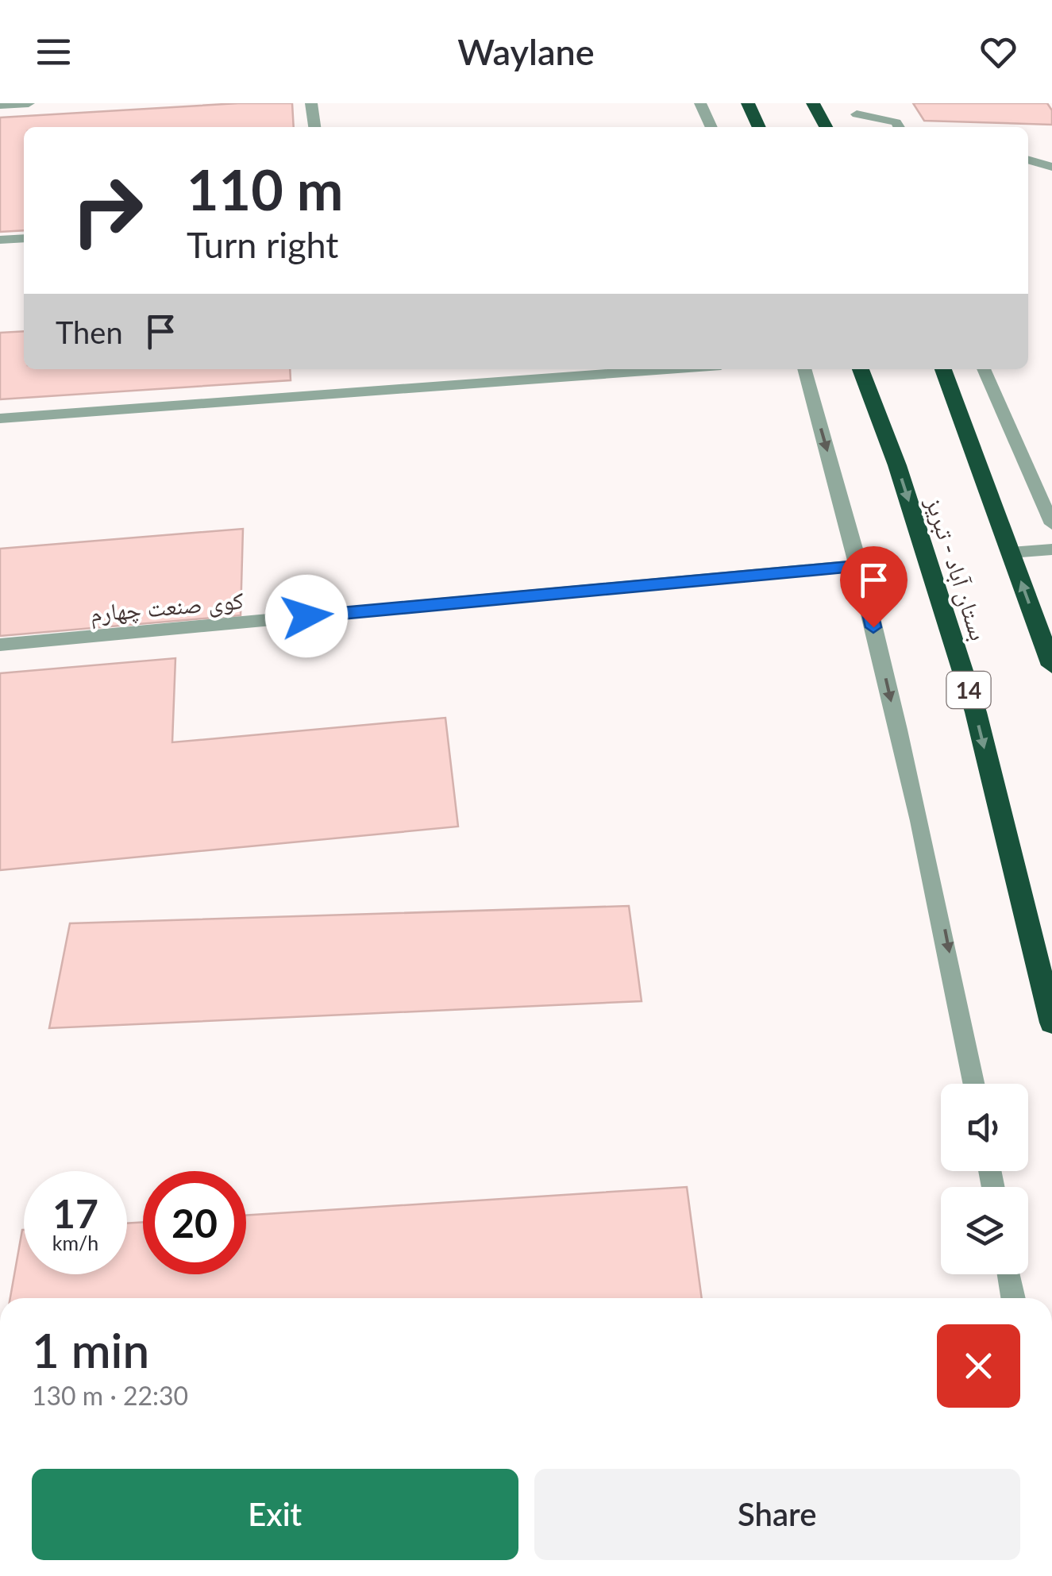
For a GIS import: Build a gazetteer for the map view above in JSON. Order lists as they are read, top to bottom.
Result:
{
  "streets": {
    "highway": ["بستان آباد - تبریز", "14"],
    "street": ["کوی صنعت چهارم"]
  },
  "page": {
    "header": "Waylane",
    "turn": ["110 m", "Turn right"],
    "then": "Then",
    "speed": "17 km/h",
    "limit": "20",
    "heading": ["1 min", "130 m · 22:30"],
    "buttons": ["Exit", "Share"]
  }
}
